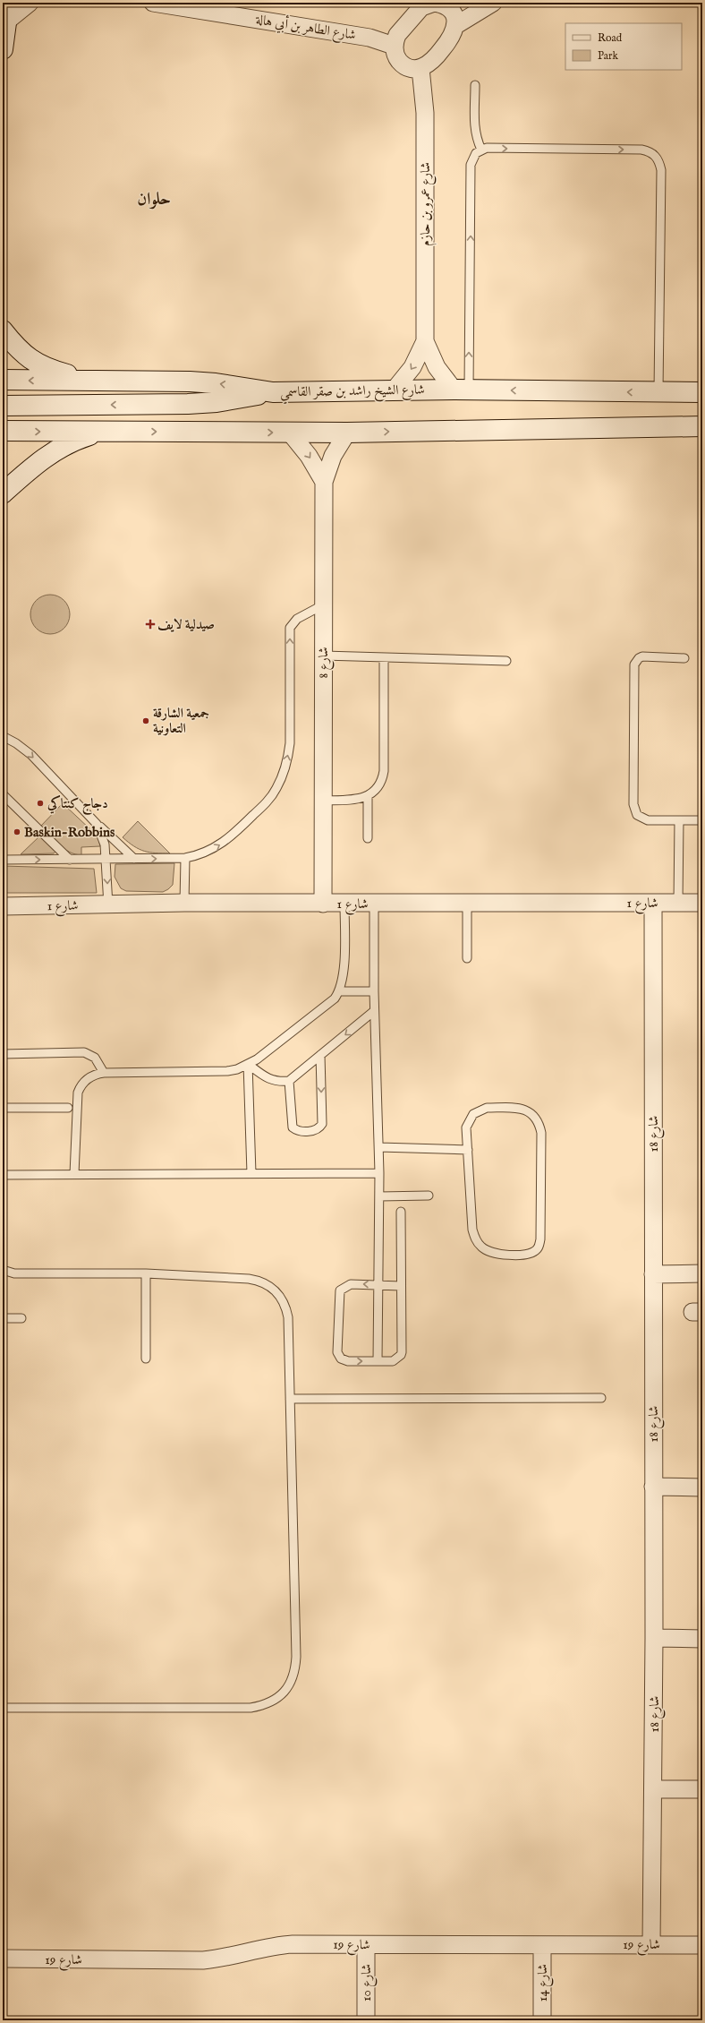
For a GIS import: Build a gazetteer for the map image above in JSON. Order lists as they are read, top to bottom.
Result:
{
  "streets": {
    "main road": ["شارع الشيخ راشد بن صقر القاسمي"],
    "street": [
      "شارع الطاهر بن أبي هالة",
      "شارع عمرو بن حازم",
      "شارع 8",
      "شارع 1",
      "شارع 18",
      "شارع 19",
      "شارع 10",
      "شارع 14"
    ]
  },
  "crossings": [
    ["شارع الطاهر بن أبي هالة", "شارع عمرو بن حازم"],
    ["شارع عمرو بن حازم", "شارع الشيخ راشد بن صقر القاسمي"],
    ["شارع 8", "شارع 1"],
    ["شارع 1", "شارع 18"],
    ["شارع 18", "شارع 19"],
    ["شارع 19", "شارع 10"],
    ["شارع 19", "شارع 14"]
  ],
  "districts": ["حلوان"],
  "places": {
    "health": ["صيدلية لايف"],
    "other": ["جمعية الشارقة التعاونية", "دجاج كنتاكي", "Baskin-Robbins"]
  },
  "legend": ["Road", "Park"]
}
